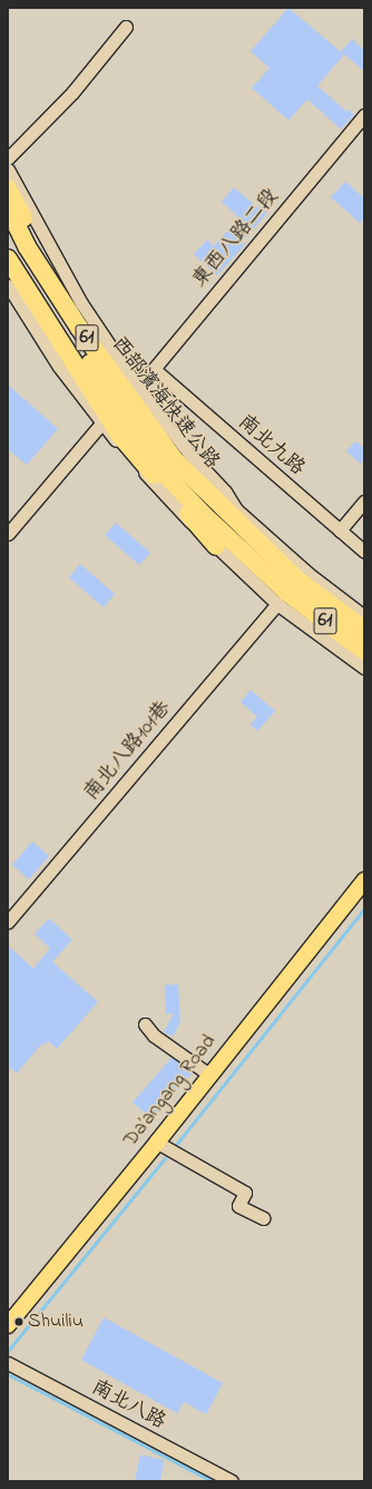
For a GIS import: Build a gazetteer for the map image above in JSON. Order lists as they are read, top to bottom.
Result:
{
  "streets": {
    "highway": ["61", "西部濱海快速公路"],
    "main road": ["Da’angang Road"],
    "street": [
      "東西八路二段",
      "南北九路",
      "南北八路101巷",
      "南北八路"
    ]
  },
  "crossings": [
    ["東西八路二段", "南北九路"],
    ["西部濱海快速公路", "南北八路101巷"]
  ],
  "places": ["Shuiliu"]
}
